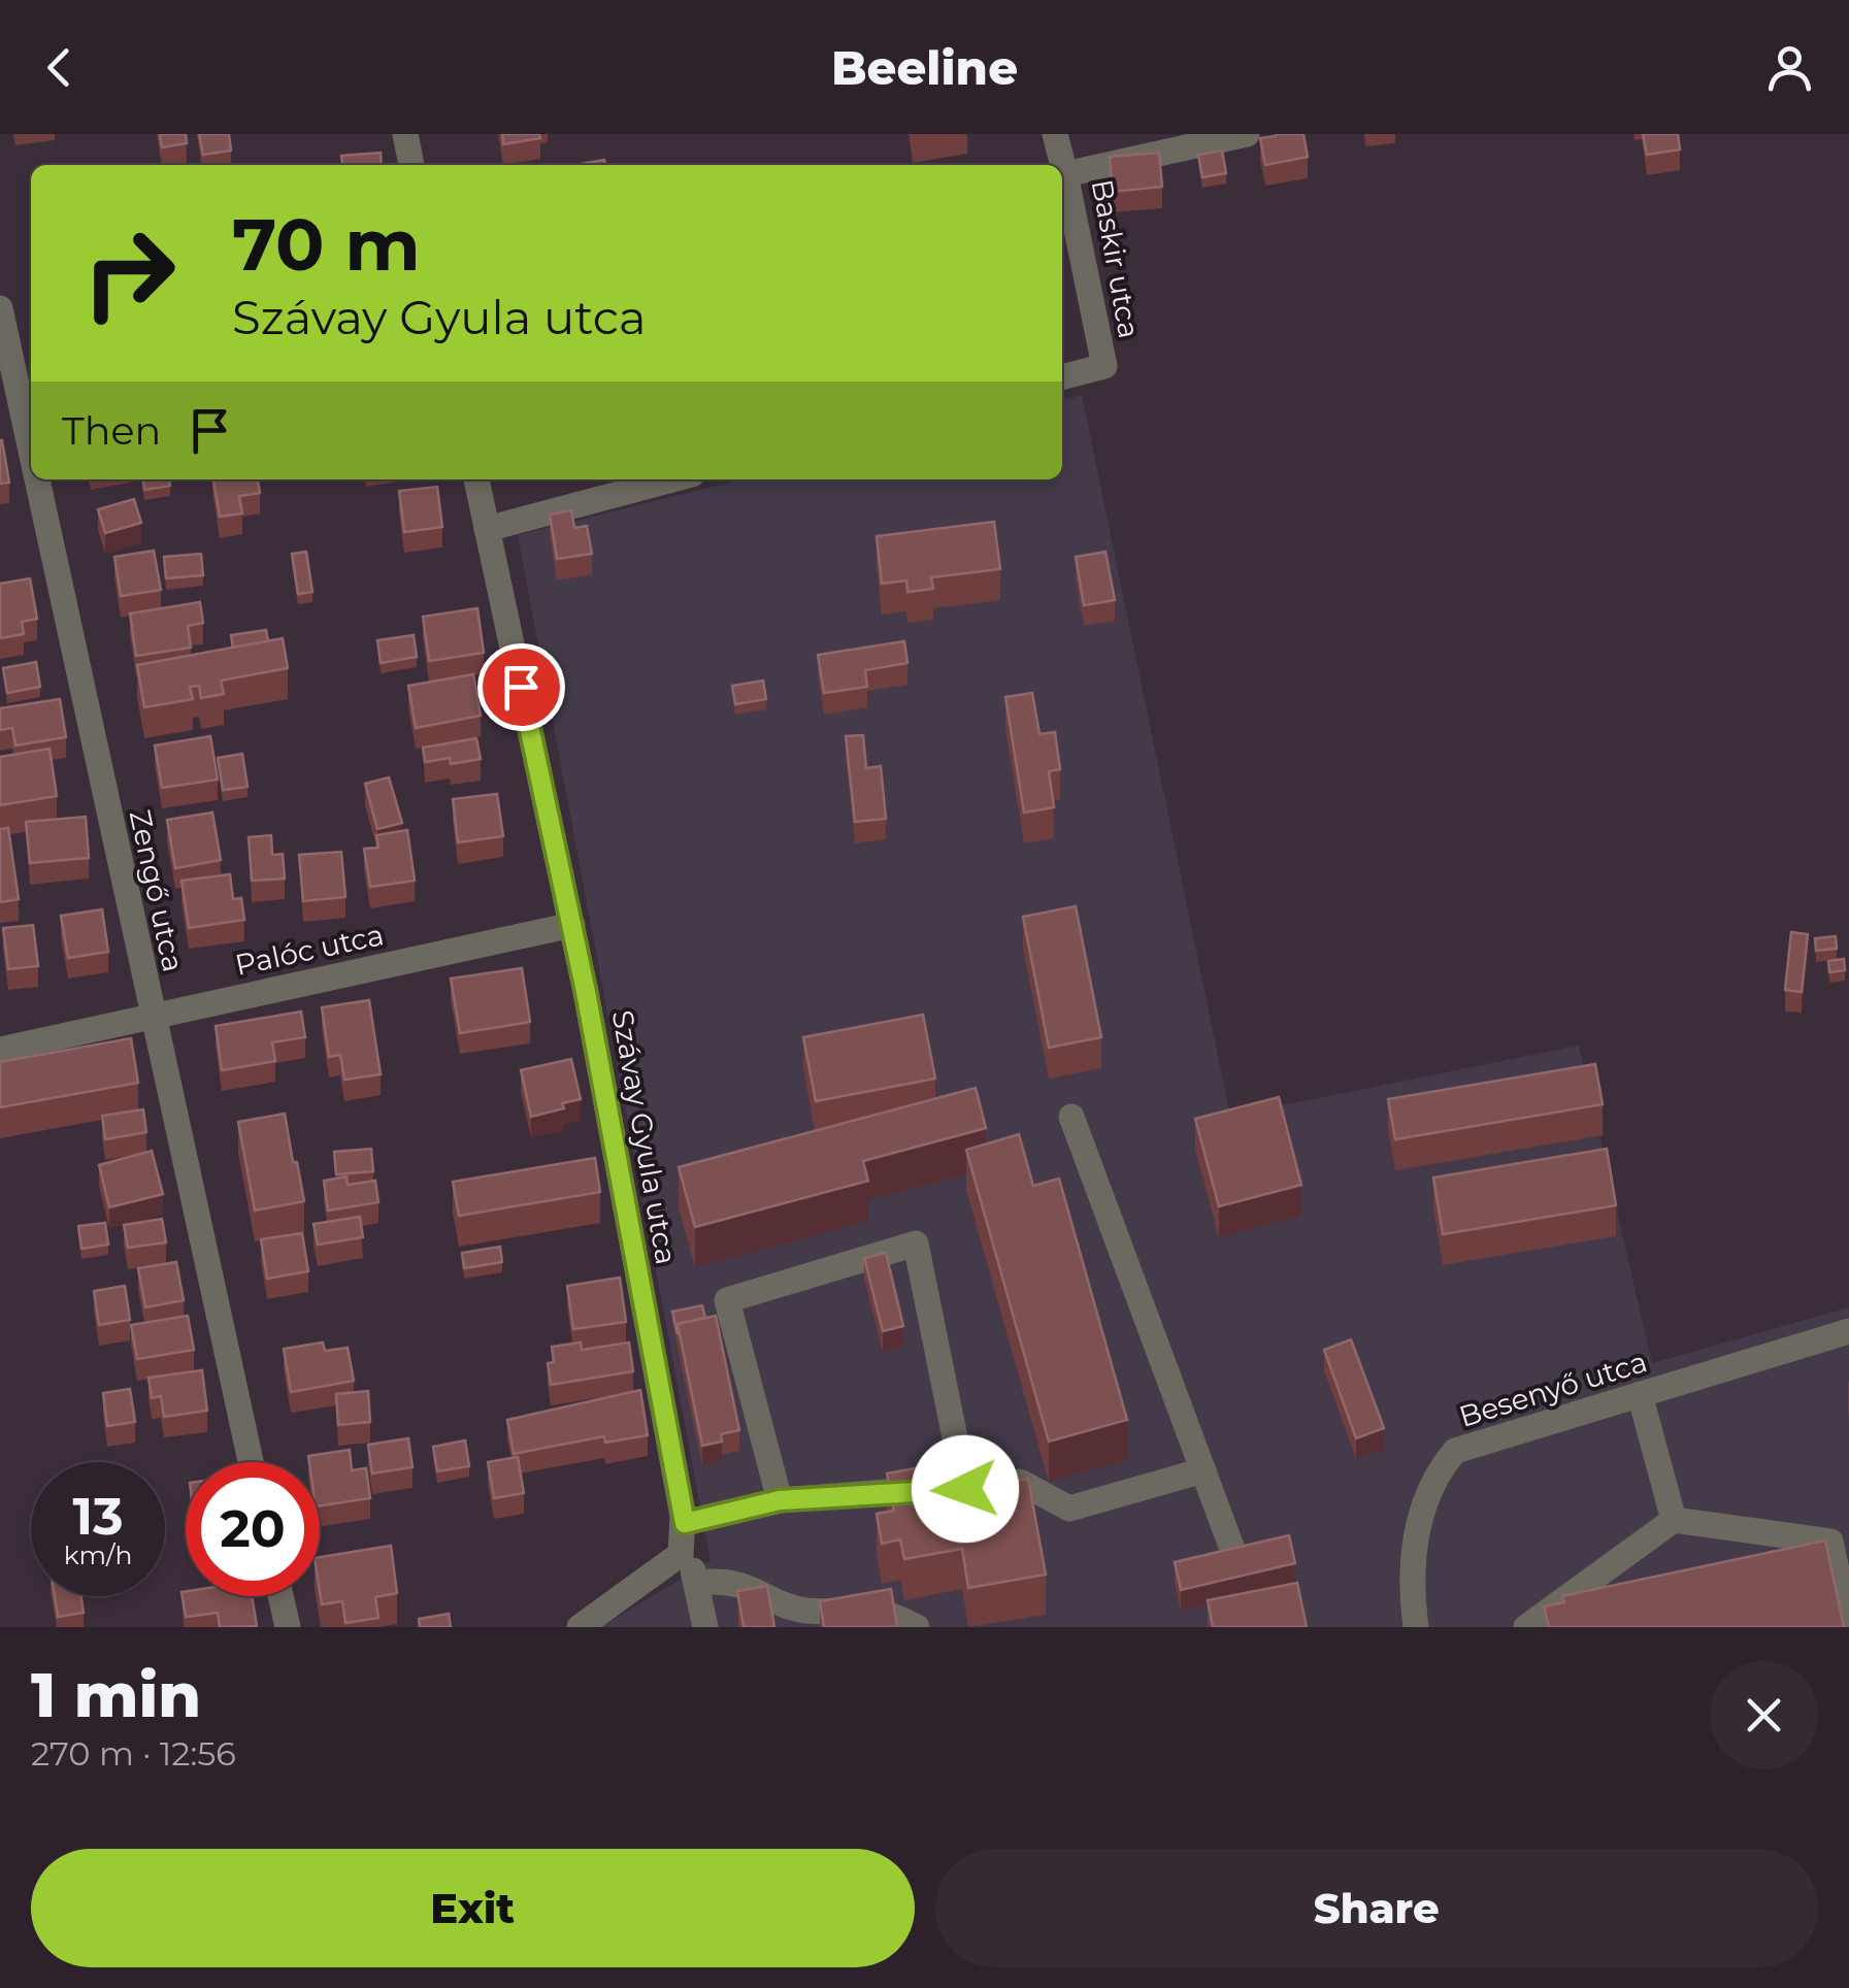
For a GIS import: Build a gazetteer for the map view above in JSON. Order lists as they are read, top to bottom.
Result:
{
  "streets": {
    "street": [
      "Baskir utca",
      "Zengő utca",
      "Palóc utca",
      "Szávay Gyula utca",
      "Besenyő utca"
    ]
  },
  "crossings": [
    ["Zengő utca", "Palóc utca"],
    ["Palóc utca", "Szávay Gyula utca"]
  ],
  "page": {
    "header": "Beeline",
    "turn": ["70 m", "Szávay Gyula utca"],
    "then": "Then",
    "speed": "13 km/h",
    "limit": "20",
    "heading": ["1 min", "270 m · 12:56"],
    "buttons": ["Exit", "Share"]
  }
}
